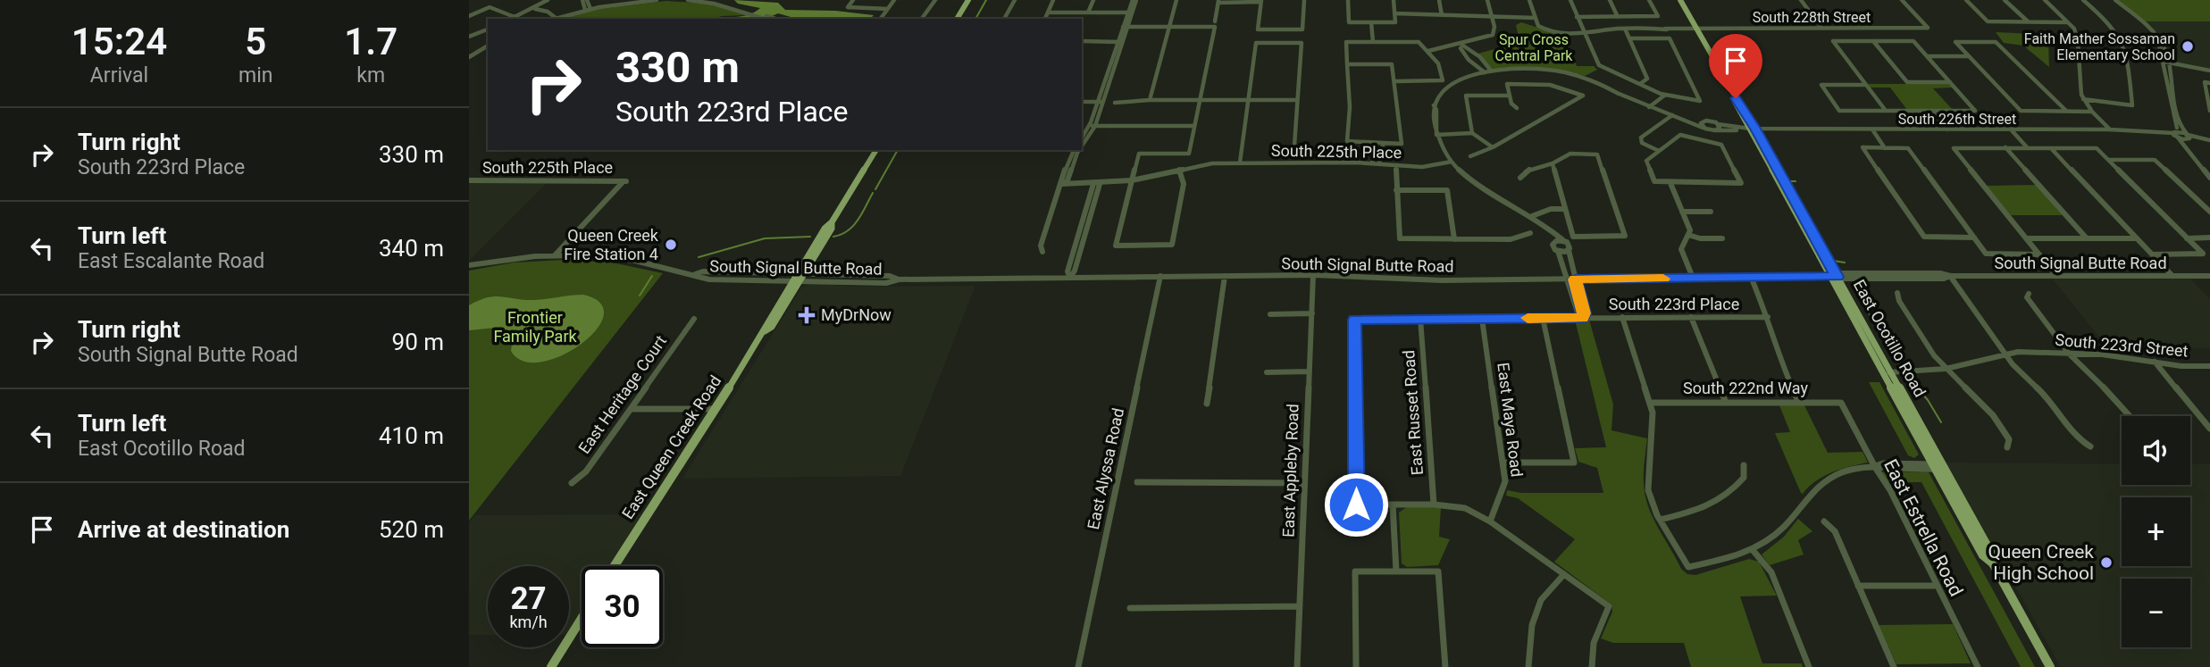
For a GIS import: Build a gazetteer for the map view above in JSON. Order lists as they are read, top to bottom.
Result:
{
  "streets": {
    "main road": ["East Ocotillo Road", "East Queen Creek Road"],
    "street": [
      "South 228th Street",
      "South 226th Street",
      "South 225th Place",
      "South Signal Butte Road",
      "South 223rd Place",
      "South 223rd Street",
      "South 222nd Way",
      "East Heritage Court",
      "East Russet Road",
      "East Maya Road",
      "East Alyssa Road",
      "East Appleby Road",
      "East Estrella Road"
    ]
  },
  "crossings": [
    ["South 228th Street", "East Ocotillo Road"],
    ["South 226th Street", "East Ocotillo Road"],
    ["South 225th Place", "South Signal Butte Road"],
    ["South Signal Butte Road", "East Ocotillo Road"],
    ["South Signal Butte Road", "East Queen Creek Road"],
    ["South Signal Butte Road", "East Alyssa Road"],
    ["South Signal Butte Road", "East Appleby Road"],
    ["South 223rd Place", "East Russet Road"],
    ["South 223rd Place", "East Maya Road"],
    ["East Ocotillo Road", "South 223rd Street"],
    ["South 222nd Way", "East Estrella Road"]
  ],
  "parks": ["Spur Cross Central Park", "Frontier Family Park"],
  "places": {
    "other": ["Faith Mather Sossaman Elementary School", "Queen Creek Fire Station 4", "Queen Creek High School"],
    "health": ["MyDrNow"]
  },
  "page": {
    "eta": [
      "15:24",
      "Arrival",
      "5",
      "min",
      "1.7",
      "km"
    ],
    "turn": ["330 m", "South 223rd Place"],
    "list": [
      {
        "name": "Turn right",
        "note": "South 223rd Place",
        "value": "330 m"
      },
      {
        "name": "Turn left",
        "note": "East Escalante Road",
        "value": "340 m"
      },
      {
        "name": "Turn right",
        "note": "South Signal Butte Road",
        "value": "90 m"
      },
      {
        "name": "Turn left",
        "note": "East Ocotillo Road",
        "value": "410 m"
      },
      {
        "name": "Arrive at destination",
        "value": "520 m"
      }
    ],
    "map_buttons": ["+", "−"],
    "speed": "27 km/h",
    "limit": "30"
  }
}
